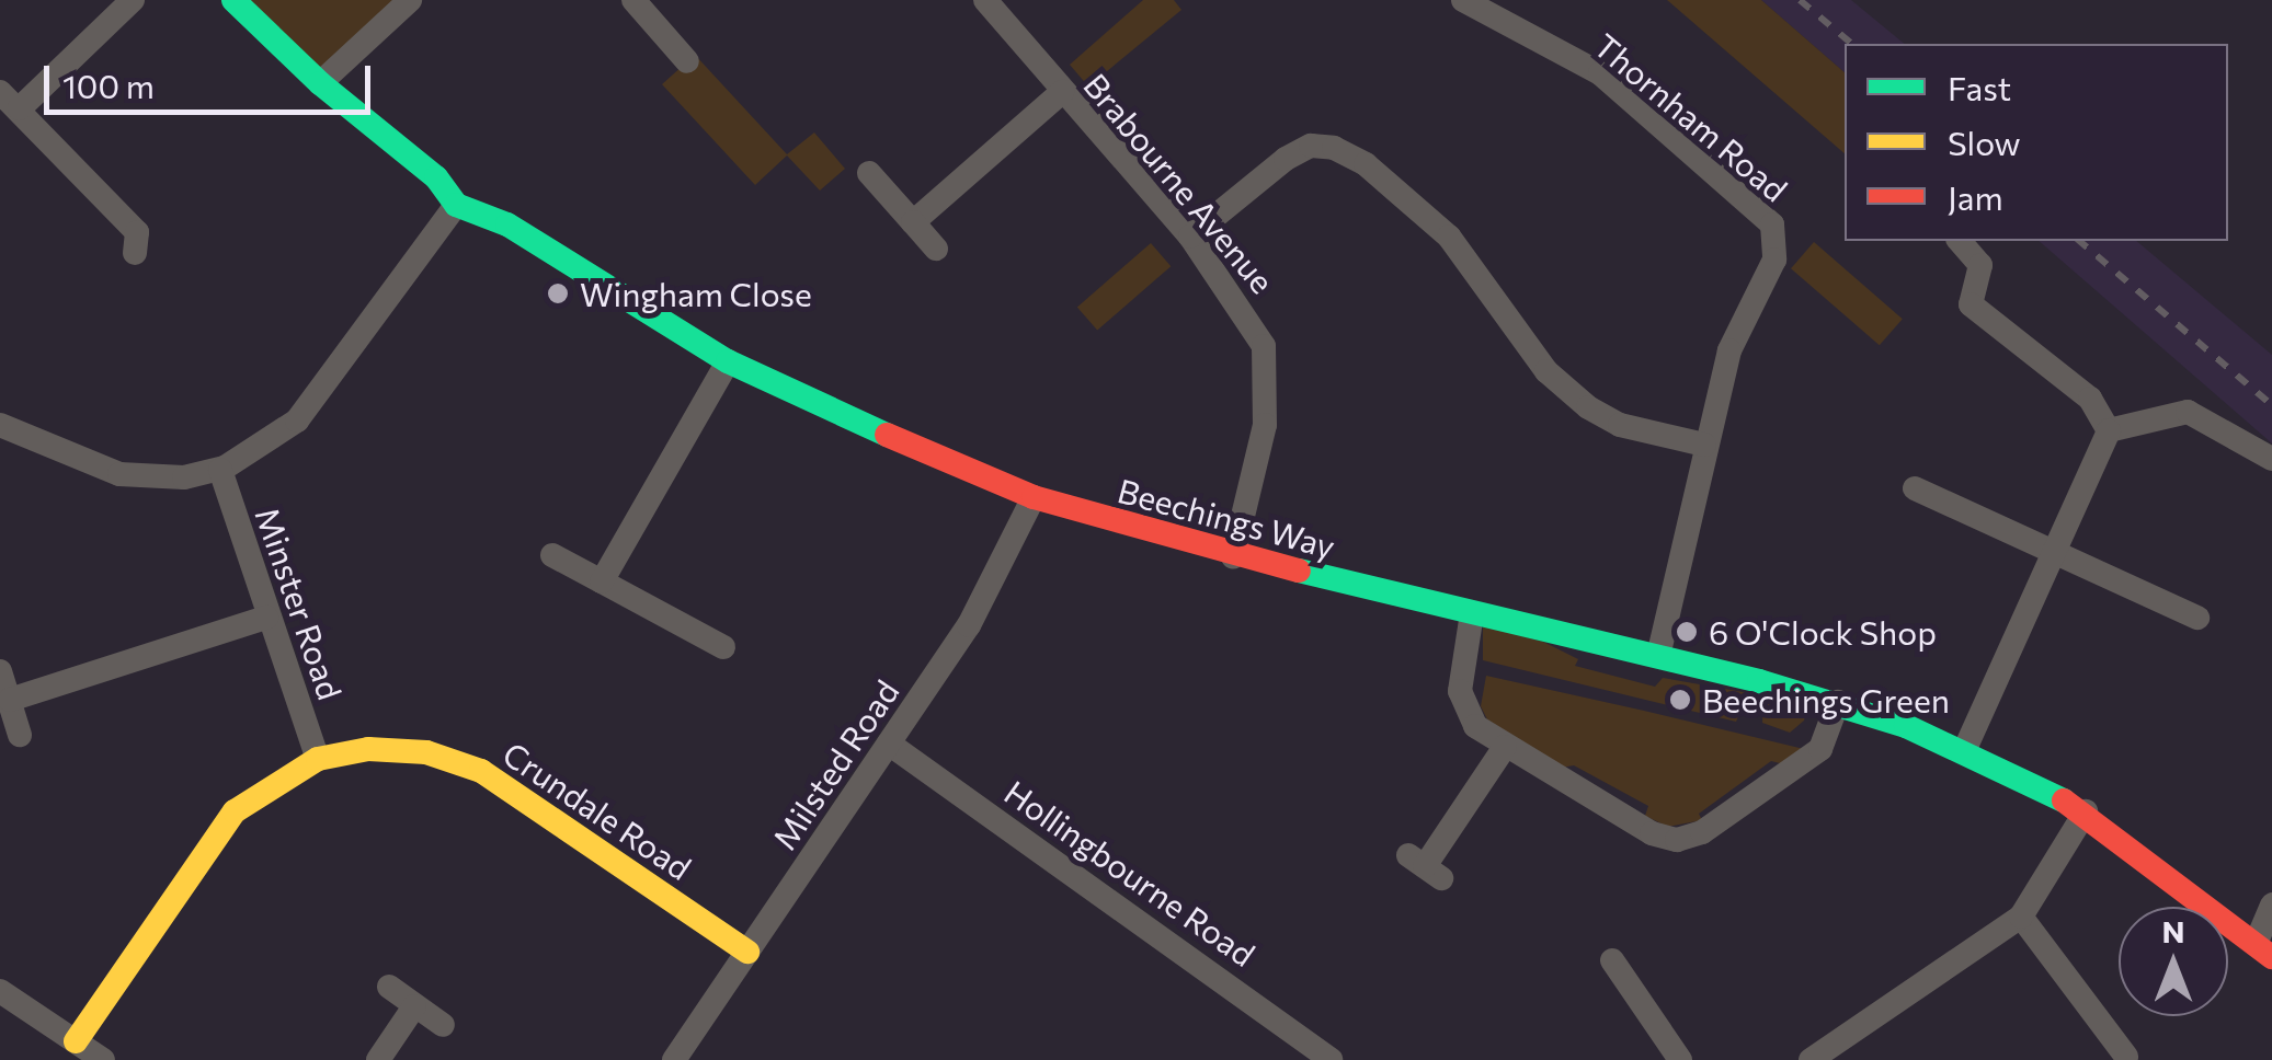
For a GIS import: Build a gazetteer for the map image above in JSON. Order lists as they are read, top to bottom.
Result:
{
  "streets": {
    "street": [
      "Thornham Road",
      "Brabourne Avenue",
      "Beechings Way",
      "Minster Road",
      "Milsted Road",
      "Crundale Road",
      "Hollingbourne Road"
    ]
  },
  "crossings": [
    ["Thornham Road", "Beechings Way"],
    ["Brabourne Avenue", "Beechings Way"],
    ["Beechings Way", "Milsted Road"],
    ["Minster Road", "Crundale Road"],
    ["Milsted Road", "Crundale Road"],
    ["Milsted Road", "Hollingbourne Road"]
  ],
  "places": ["Wingham Close", "6 O'Clock Shop", "Beechings Green"],
  "legend": ["Fast", "Slow", "Jam"],
  "scale_bar": "100 m",
  "north": "top"
}
